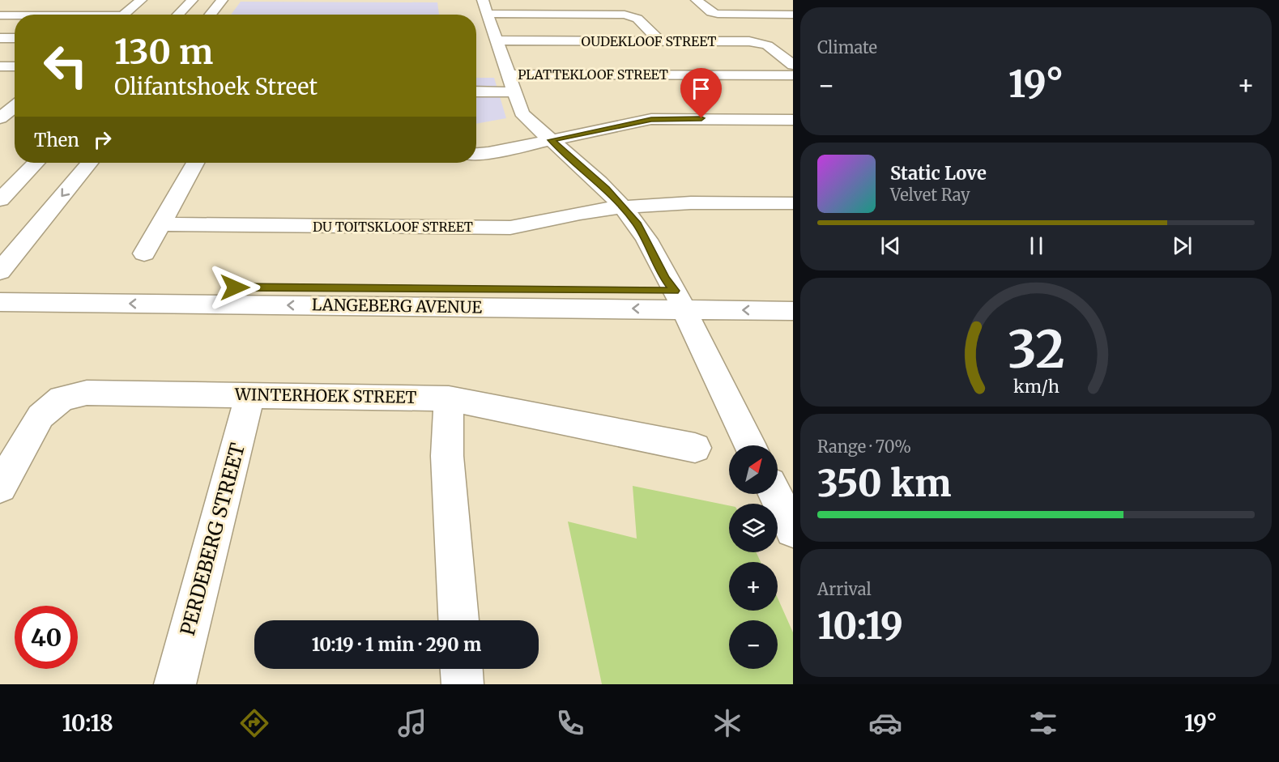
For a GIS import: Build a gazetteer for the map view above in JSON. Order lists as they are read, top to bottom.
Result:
{
  "streets": {
    "street": [
      "OUDEKLOOF STREET",
      "PLATTEKLOOF STREET",
      "DU TOITSKLOOF STREET",
      "LANGEBERG AVENUE",
      "WINTERHOEK STREET",
      "PERDEBERG STREET"
    ]
  },
  "crossings": [
    ["WINTERHOEK STREET", "PERDEBERG STREET"]
  ],
  "north": "top right",
  "page": {
    "tile": [
      "Climate",
      ["Range · 70%", "350 km"],
      ["Arrival", "10:19"]
    ],
    "turn": ["130 m", "Olifantshoek Street"],
    "heat": ["−", "19°", "+"],
    "then": "Then",
    "song": ["Static Love", "Velvet Ray"],
    "map_buttons": ["+", "−"],
    "limit": "40",
    "trip": "10:19 · 1 min · 290 m",
    "tabs": ["10:18", "19°"],
    "gauge": ["32", "km/h"]
  }
}
